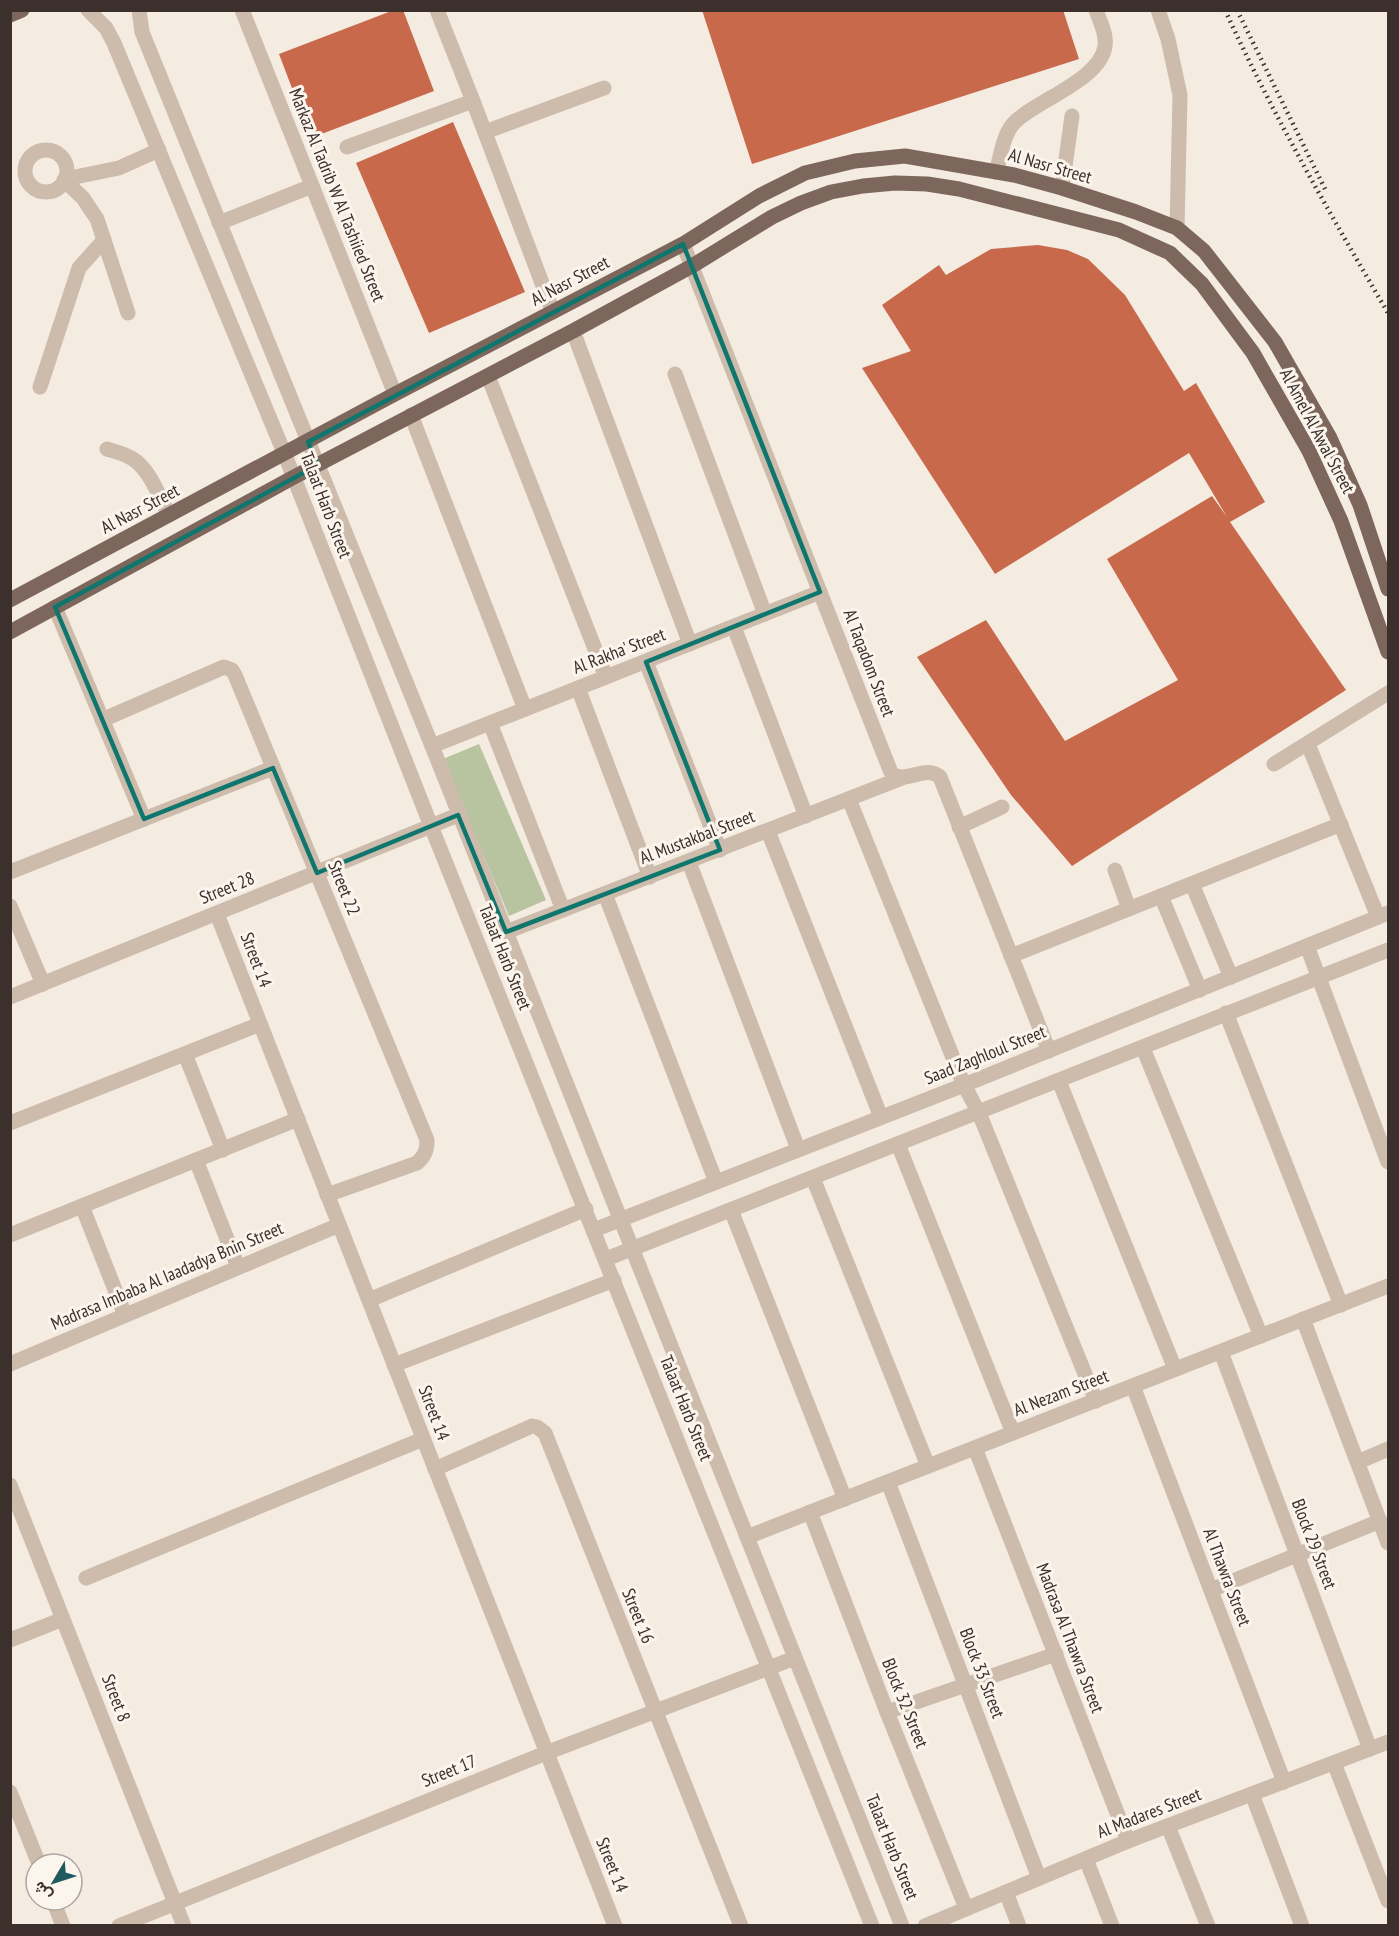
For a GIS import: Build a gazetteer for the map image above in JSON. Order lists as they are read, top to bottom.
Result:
{
  "streets": {
    "main road": ["Al Nasr Street", "Al Amel Al Awal Street"],
    "street": [
      "Markaz Al Tadrib W Al Tashiied Street",
      "Talaat Harb Street",
      "Al Rakha' Street",
      "Al Taqadom Street",
      "Al Mustakbal Street",
      "Street 28",
      "Street 22",
      "Street 14",
      "Saad Zaghloul Street",
      "Madrasa Imbaba Al Iaadadya Bnin Street",
      "Al Nezam Street",
      "Block 29 Street",
      "Al Thawra Street",
      "Street 16",
      "Madrasa Al Thawra Street",
      "Block 33 Street",
      "Street 8",
      "Block 32 Street",
      "Street 17",
      "Al Madares Street"
    ]
  },
  "crossings": [
    ["Al Nasr Street", "Markaz Al Tadrib W Al Tashiied Street"],
    ["Al Nasr Street", "Al Amel Al Awal Street"],
    ["Al Nasr Street", "Talaat Harb Street"],
    ["Al Nasr Street", "Al Taqadom Street"],
    ["Talaat Harb Street", "Al Rakha' Street"],
    ["Talaat Harb Street", "Al Mustakbal Street"],
    ["Talaat Harb Street", "Street 28"],
    ["Talaat Harb Street", "Saad Zaghloul Street"],
    ["Talaat Harb Street", "Al Nezam Street"],
    ["Talaat Harb Street", "Street 17"],
    ["Al Rakha' Street", "Al Taqadom Street"],
    ["Al Taqadom Street", "Al Mustakbal Street"],
    ["Street 28", "Street 22"],
    ["Street 28", "Street 14"],
    ["Street 22", "Street 14"],
    ["Street 14", "Madrasa Imbaba Al Iaadadya Bnin Street"],
    ["Street 14", "Street 16"],
    ["Street 14", "Street 17"],
    ["Al Nezam Street", "Block 29 Street"],
    ["Al Nezam Street", "Al Thawra Street"],
    ["Al Nezam Street", "Madrasa Al Thawra Street"],
    ["Al Nezam Street", "Block 33 Street"],
    ["Al Nezam Street", "Block 32 Street"],
    ["Block 29 Street", "Al Madares Street"],
    ["Al Thawra Street", "Al Madares Street"],
    ["Street 16", "Street 17"],
    ["Madrasa Al Thawra Street", "Al Madares Street"],
    ["Block 33 Street", "Al Madares Street"],
    ["Street 8", "Street 17"],
    ["Block 32 Street", "Al Madares Street"]
  ],
  "north": "bottom left"
}
